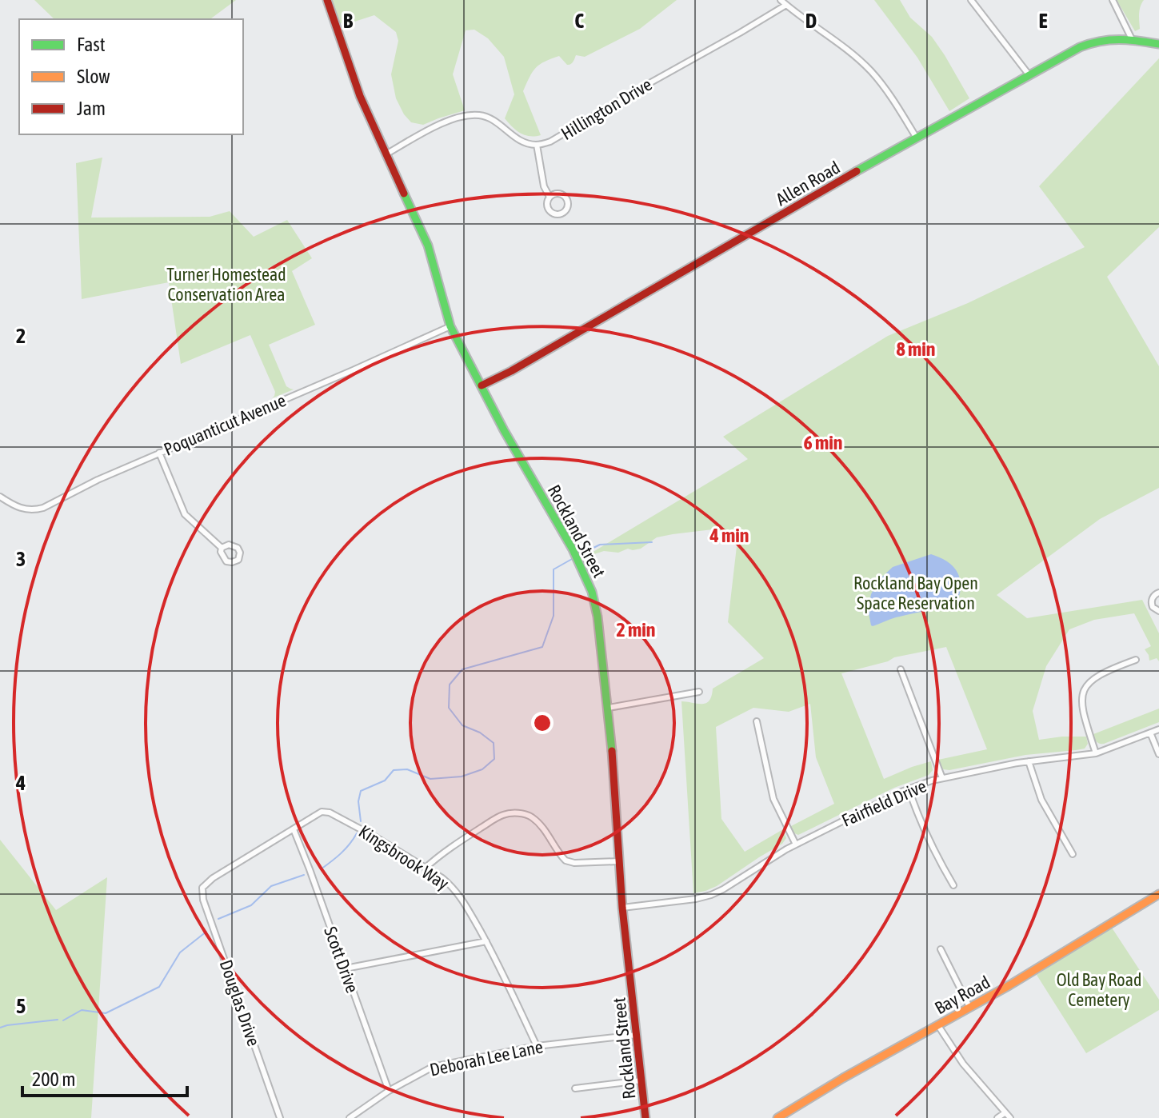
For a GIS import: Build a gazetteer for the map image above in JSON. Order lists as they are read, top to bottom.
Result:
{
  "streets": {
    "street": [
      "Hillington Drive",
      "Allen Road",
      "Poquanticut Avenue",
      "Rockland Street",
      "Fairfield Drive",
      "Kingsbrook Way",
      "Scott Drive",
      "Bay Road",
      "Douglas Drive",
      "Deborah Lee Lane"
    ]
  },
  "crossings": [
    ["Allen Road", "Rockland Street"],
    ["Poquanticut Avenue", "Rockland Street"],
    ["Rockland Street", "Fairfield Drive"],
    ["Rockland Street", "Deborah Lee Lane"],
    ["Kingsbrook Way", "Scott Drive"],
    ["Kingsbrook Way", "Douglas Drive"],
    ["Kingsbrook Way", "Deborah Lee Lane"],
    ["Scott Drive", "Deborah Lee Lane"]
  ],
  "parks": ["Turner Homestead Conservation Area", "Rockland Bay Open Space Reservation", "Old Bay Road Cemetery"],
  "legend": ["Fast", "Slow", "Jam"],
  "scale_bar": "200 m",
  "grid": {
    "columns": [
      "B",
      "C",
      "D",
      "E"
    ],
    "rows": [
      "2",
      "3",
      "4",
      "5"
    ]
  },
  "rings": [
    "8 min",
    "6 min",
    "4 min",
    "2 min"
  ]
}
